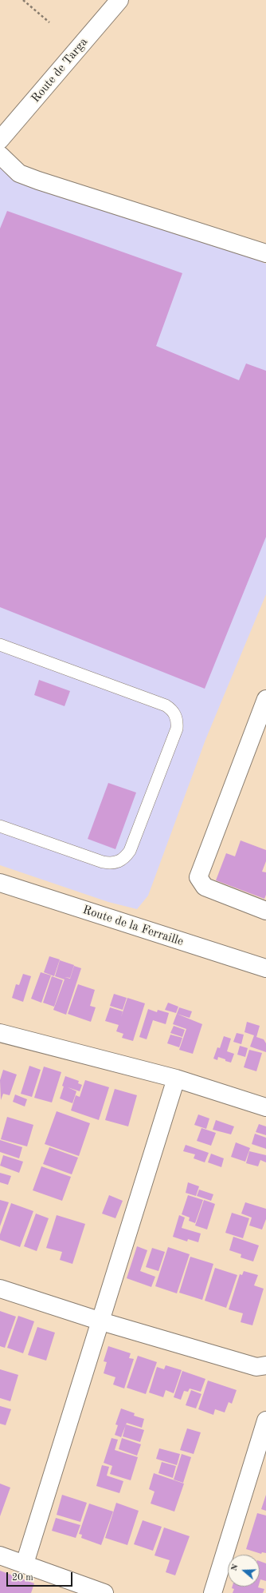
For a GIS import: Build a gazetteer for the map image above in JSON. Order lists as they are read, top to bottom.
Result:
{
  "streets": {
    "street": ["Route de Targa", "Route de la Ferraille"]
  },
  "scale_bar": "20 m",
  "north": "left"
}
